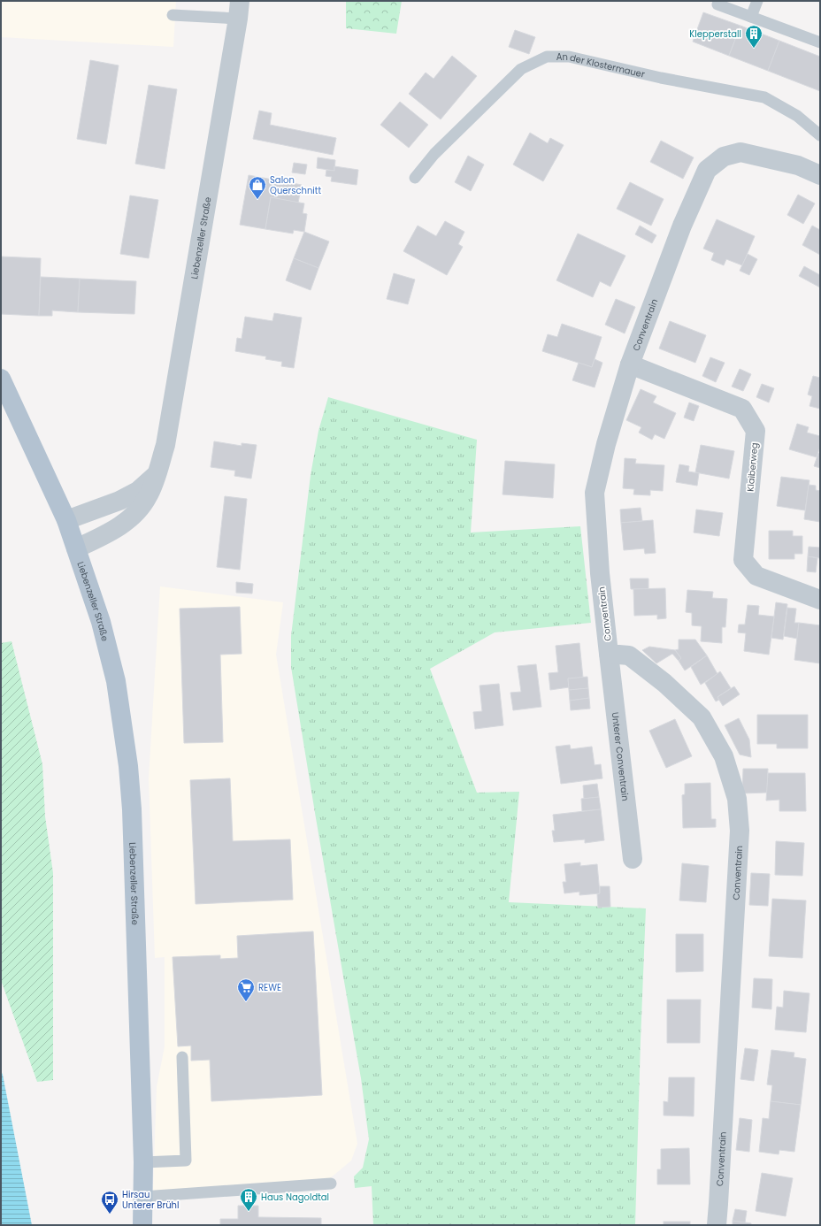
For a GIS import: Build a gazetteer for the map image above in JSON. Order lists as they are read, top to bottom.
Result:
{
  "streets": {
    "main road": ["Liebenzeller Straße"],
    "street": ["Conventrain", "Klaiberweg", "Unterer Conventrain"],
    "lane": ["An der Klostermauer"]
  },
  "crossings": [
    ["Conventrain", "Klaiberweg"],
    ["Conventrain", "Unterer Conventrain"]
  ],
  "places": {
    "building": ["Klepperstall", "Haus Nagoldtal"],
    "shop": ["Salon Querschnitt"],
    "supermarket": ["REWE"],
    "bus stop": ["Hirsau Unterer Brühl"]
  }
}
